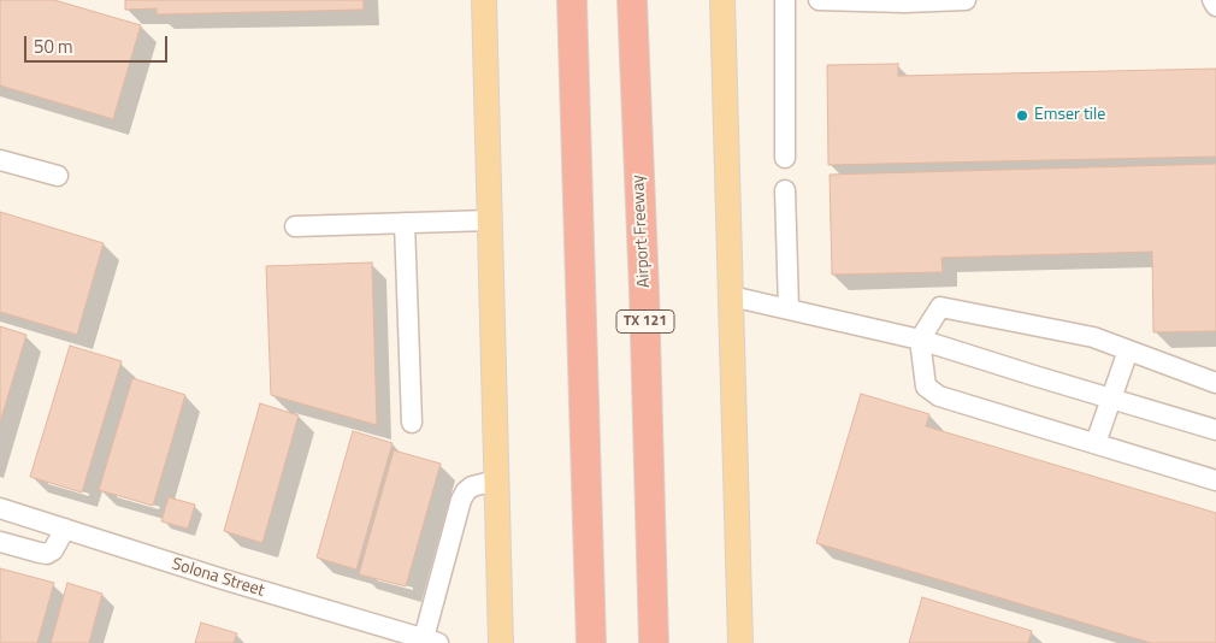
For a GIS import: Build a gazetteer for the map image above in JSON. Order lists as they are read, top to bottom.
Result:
{
  "streets": {
    "highway": ["Airport Freeway", "TX 121"],
    "street": ["Solona Street"]
  },
  "places": ["Emser tile"],
  "scale_bar": "50 m"
}
